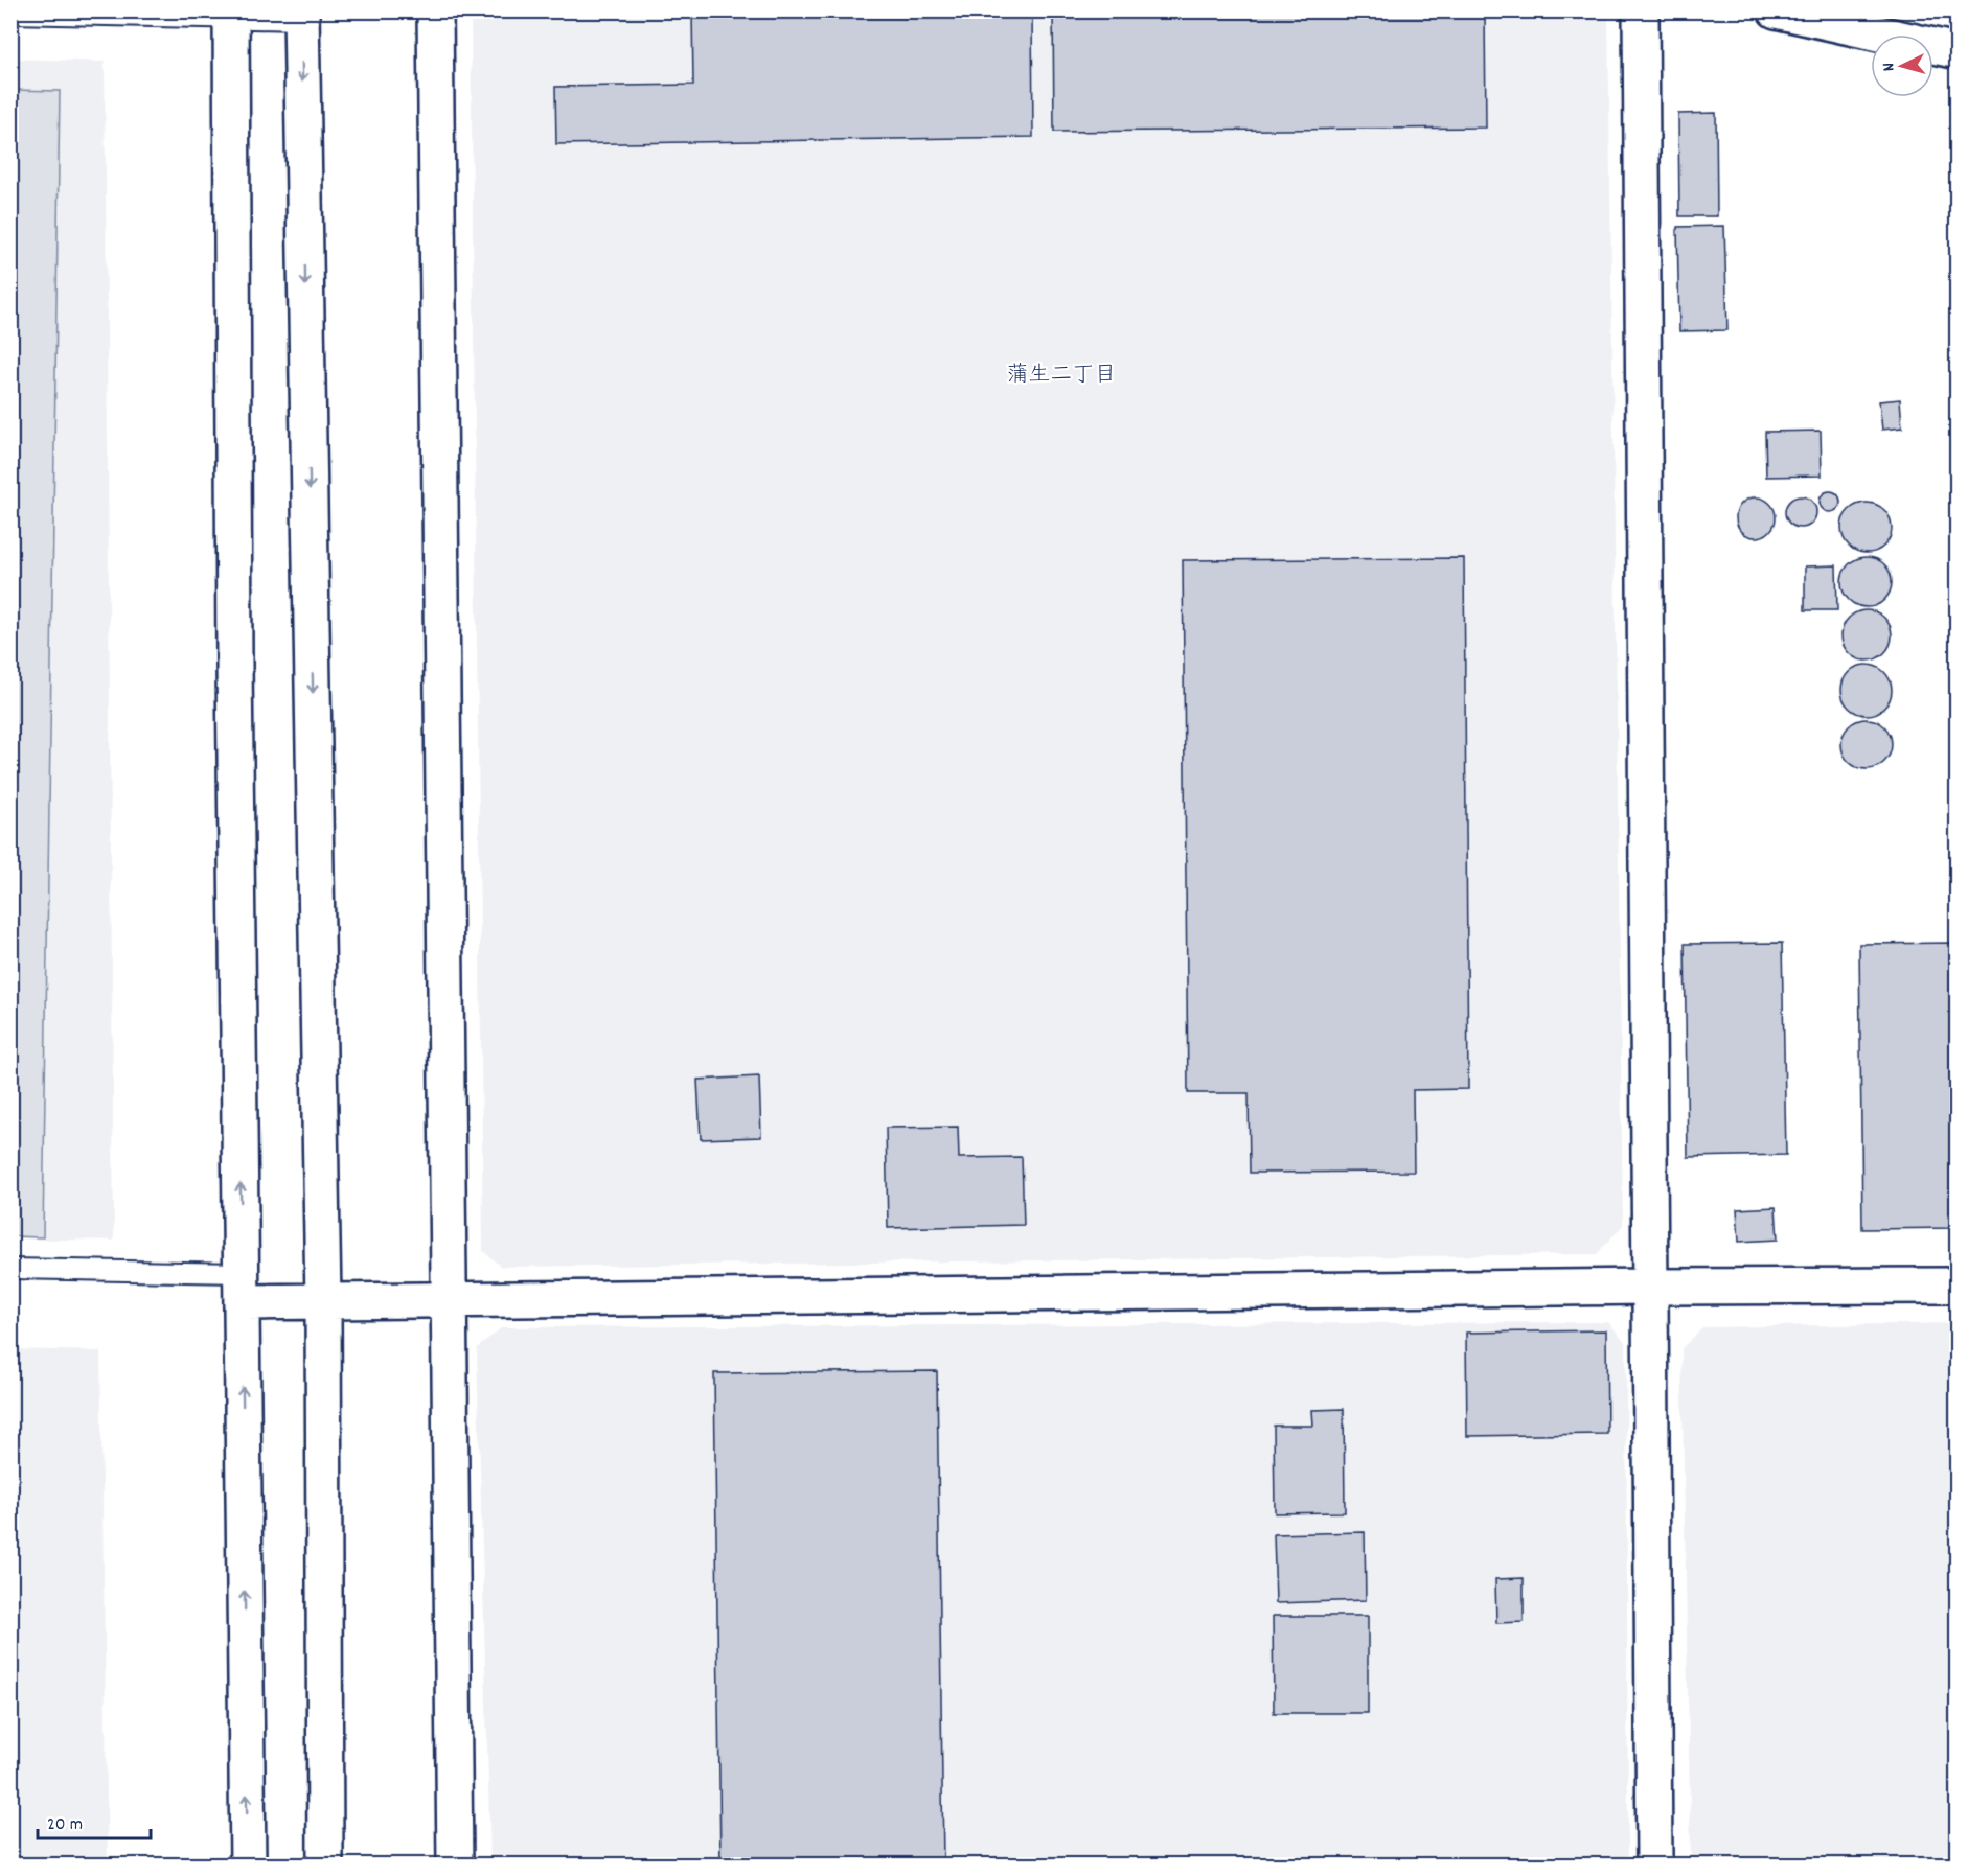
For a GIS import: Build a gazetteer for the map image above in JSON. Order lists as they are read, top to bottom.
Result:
{
  "districts": ["蒲生二丁目"],
  "scale_bar": "20 m",
  "north": "left"
}
